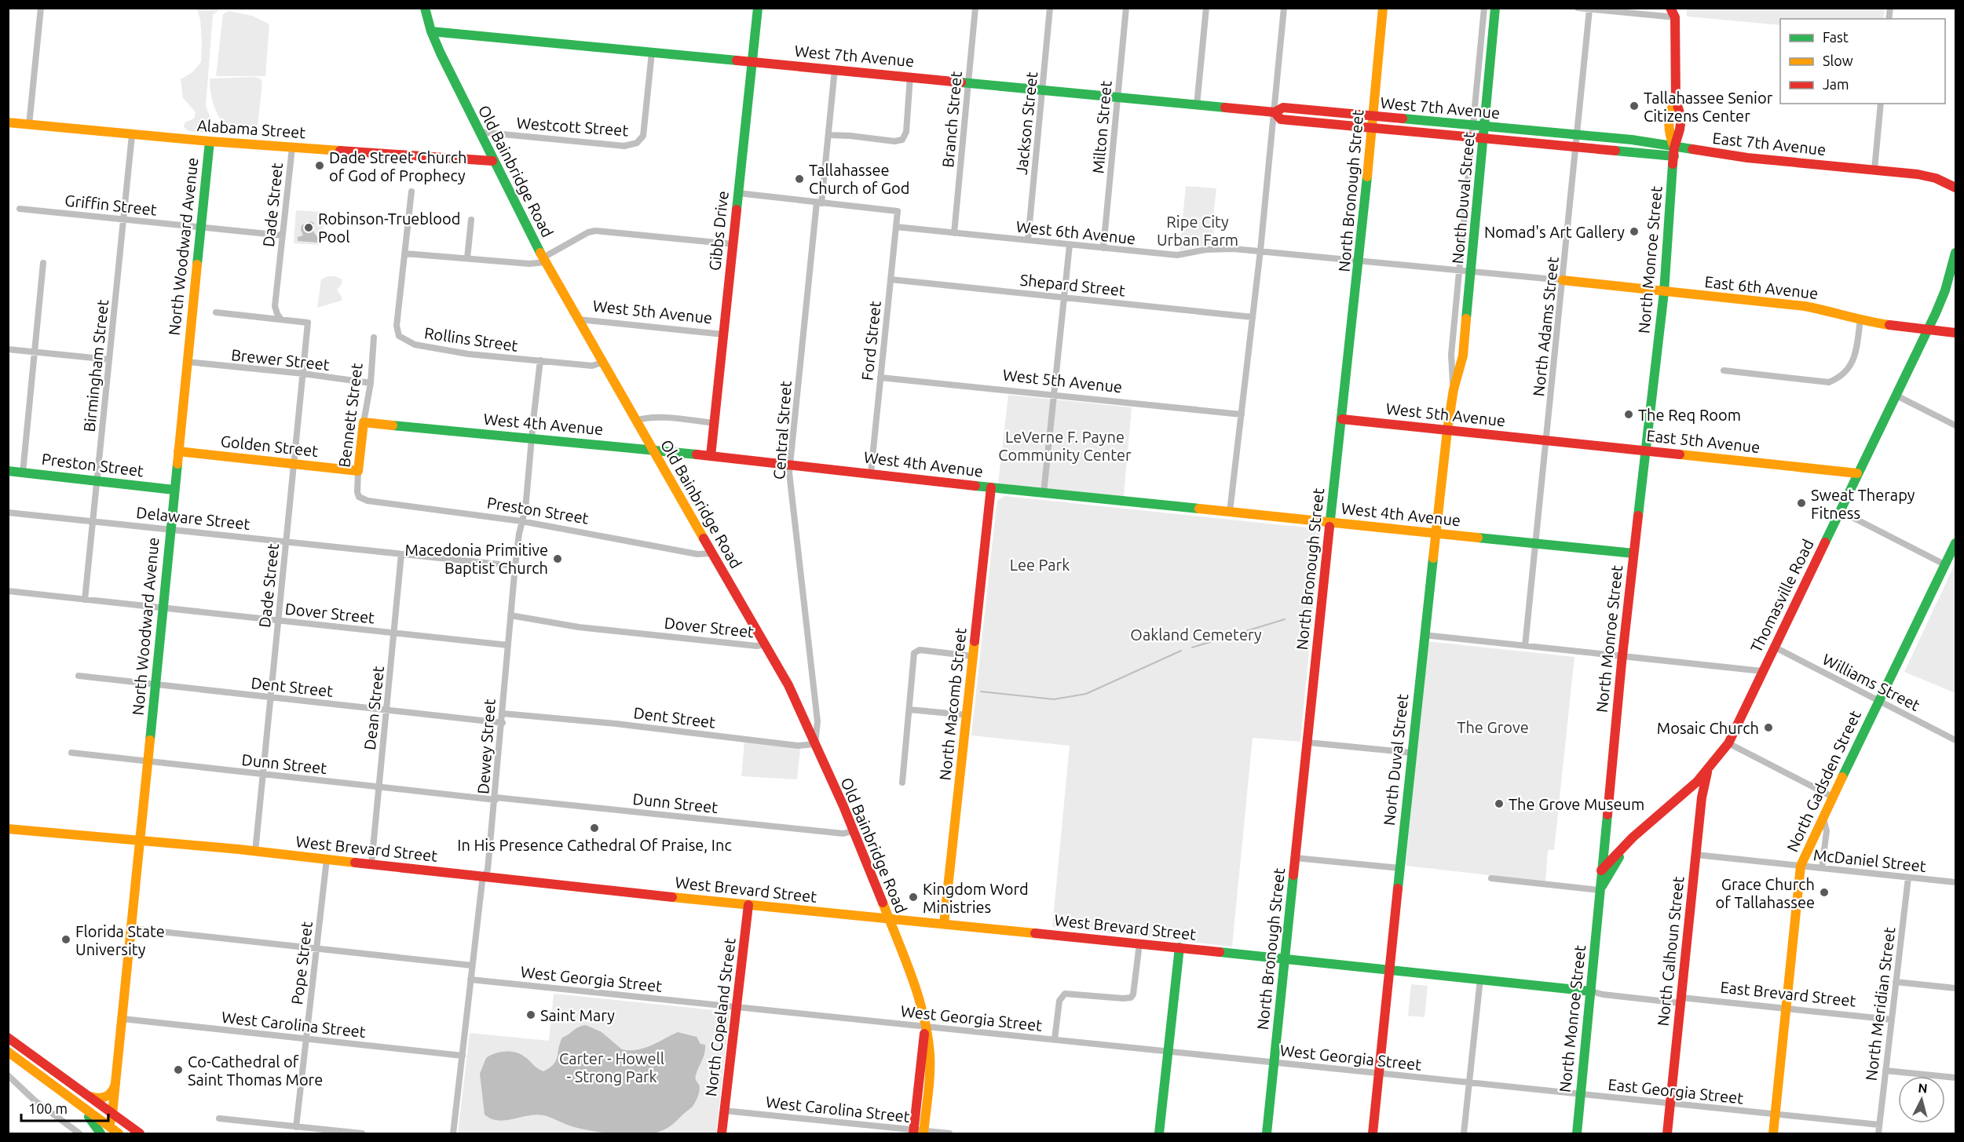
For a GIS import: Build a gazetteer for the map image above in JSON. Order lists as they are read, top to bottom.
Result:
{
  "streets": {
    "street": [
      "West 7th Avenue",
      "Branch Street",
      "Jackson Street",
      "Westcott Street",
      "Milton Street",
      "Alabama Street",
      "East 7th Avenue",
      "Old Bainbridge Road",
      "North Bronough Street",
      "North Duval Street",
      "Griffin Street",
      "Dade Street",
      "Gibbs Drive",
      "West 6th Avenue",
      "North Woodward Avenue",
      "North Monroe Street",
      "Shepard Street",
      "East 6th Avenue",
      "West 5th Avenue",
      "North Adams Street",
      "Rollins Street",
      "Ford Street",
      "Brewer Street",
      "Birmingham Street",
      "Bennett Street",
      "West 4th Avenue",
      "Central Street",
      "East 5th Avenue",
      "Golden Street",
      "Preston Street",
      "Delaware Street",
      "Thomasville Road",
      "Dover Street",
      "Williams Street",
      "Dent Street",
      "North Macomb Street",
      "Dean Street",
      "Dewey Street",
      "Dunn Street",
      "North Gadsden Street",
      "West Brevard Street",
      "McDaniel Street",
      "North Calhoun Street",
      "Pope Street",
      "West Georgia Street",
      "East Brevard Street",
      "North Meridian Street",
      "North Copeland Street",
      "West Carolina Street",
      "East Georgia Street"
    ]
  },
  "crossings": [
    ["West 7th Avenue", "Branch Street"],
    ["West 7th Avenue", "Jackson Street"],
    ["West 7th Avenue", "Westcott Street"],
    ["West 7th Avenue", "Milton Street"],
    ["West 7th Avenue", "East 7th Avenue"],
    ["West 7th Avenue", "Old Bainbridge Road"],
    ["West 7th Avenue", "North Bronough Street"],
    ["West 7th Avenue", "North Duval Street"],
    ["West 7th Avenue", "Gibbs Drive"],
    ["West 7th Avenue", "North Adams Street"],
    ["West 7th Avenue", "Central Street"],
    ["Branch Street", "West 6th Avenue"],
    ["Jackson Street", "West 6th Avenue"],
    ["Westcott Street", "Old Bainbridge Road"],
    ["Milton Street", "West 6th Avenue"],
    ["Alabama Street", "Old Bainbridge Road"],
    ["Alabama Street", "Dade Street"],
    ["Alabama Street", "North Woodward Avenue"],
    ["Alabama Street", "Birmingham Street"],
    ["East 7th Avenue", "North Monroe Street"],
    ["East 7th Avenue", "North Adams Street"],
    ["Old Bainbridge Road", "West 5th Avenue"],
    ["Old Bainbridge Road", "Rollins Street"],
    ["Old Bainbridge Road", "West 4th Avenue"],
    ["Old Bainbridge Road", "Central Street"],
    ["Old Bainbridge Road", "Preston Street"],
    ["Old Bainbridge Road", "Dover Street"],
    ["Old Bainbridge Road", "Dent Street"],
    ["Old Bainbridge Road", "Dunn Street"],
    ["Old Bainbridge Road", "West Brevard Street"],
    ["Old Bainbridge Road", "West Georgia Street"],
    ["North Bronough Street", "West 6th Avenue"],
    ["North Bronough Street", "West 5th Avenue"],
    ["North Bronough Street", "West 4th Avenue"],
    ["North Bronough Street", "West Brevard Street"],
    ["North Bronough Street", "West Georgia Street"],
    ["North Duval Street", "West 6th Avenue"],
    ["North Duval Street", "West 5th Avenue"],
    ["North Duval Street", "West 4th Avenue"],
    ["North Duval Street", "West Brevard Street"],
    ["North Duval Street", "West Georgia Street"],
    ["Griffin Street", "Dade Street"],
    ["Griffin Street", "North Woodward Avenue"],
    ["Griffin Street", "Birmingham Street"],
    ["Dade Street", "Brewer Street"],
    ["Dade Street", "Golden Street"],
    ["Dade Street", "Delaware Street"],
    ["Dade Street", "Dover Street"],
    ["Dade Street", "Dent Street"],
    ["Dade Street", "Dunn Street"],
    ["Dade Street", "West Brevard Street"],
    ["Gibbs Drive", "West 5th Avenue"],
    ["Gibbs Drive", "West 4th Avenue"],
    ["West 6th Avenue", "East 6th Avenue"],
    ["West 6th Avenue", "North Adams Street"],
    ["West 6th Avenue", "Ford Street"],
    ["North Woodward Avenue", "Brewer Street"],
    ["North Woodward Avenue", "Golden Street"],
    ["North Woodward Avenue", "Preston Street"],
    ["North Woodward Avenue", "Delaware Street"],
    ["North Woodward Avenue", "Dover Street"],
    ["North Woodward Avenue", "Dent Street"],
    ["North Woodward Avenue", "Dunn Street"],
    ["North Woodward Avenue", "West Brevard Street"],
    ["North Woodward Avenue", "West Carolina Street"],
    ["North Monroe Street", "East 6th Avenue"],
    ["North Monroe Street", "West 4th Avenue"],
    ["North Monroe Street", "East 5th Avenue"],
    ["North Monroe Street", "Thomasville Road"],
    ["North Monroe Street", "East Brevard Street"],
    ["North Monroe Street", "East Georgia Street"],
    ["Shepard Street", "Ford Street"],
    ["East 6th Avenue", "North Adams Street"],
    ["East 6th Avenue", "Thomasville Road"],
    ["West 5th Avenue", "North Adams Street"],
    ["West 5th Avenue", "Ford Street"],
    ["West 5th Avenue", "East 5th Avenue"],
    ["North Adams Street", "West 4th Avenue"],
    ["North Adams Street", "East 5th Avenue"],
    ["Rollins Street", "Dewey Street"],
    ["Ford Street", "West 4th Avenue"],
    ["Ford Street", "Central Street"],
    ["Brewer Street", "Bennett Street"],
    ["Birmingham Street", "Preston Street"],
    ["Birmingham Street", "Delaware Street"],
    ["Birmingham Street", "Dover Street"],
    ["Bennett Street", "West 4th Avenue"],
    ["Bennett Street", "Golden Street"],
    ["Bennett Street", "Preston Street"],
    ["West 4th Avenue", "Central Street"],
    ["West 4th Avenue", "North Macomb Street"],
    ["West 4th Avenue", "Dewey Street"],
    ["Central Street", "Dent Street"],
    ["East 5th Avenue", "Thomasville Road"],
    ["Preston Street", "Dewey Street"],
    ["Delaware Street", "Dean Street"],
    ["Delaware Street", "Dewey Street"],
    ["Thomasville Road", "Williams Street"],
    ["Thomasville Road", "North Calhoun Street"],
    ["Dover Street", "Dean Street"],
    ["Dover Street", "Dewey Street"],
    ["Williams Street", "North Gadsden Street"],
    ["Dent Street", "Dean Street"],
    ["Dent Street", "Dewey Street"],
    ["North Macomb Street", "West Brevard Street"],
    ["Dean Street", "Dunn Street"],
    ["Dean Street", "West Brevard Street"],
    ["Dewey Street", "Dunn Street"],
    ["Dewey Street", "West Brevard Street"],
    ["Dewey Street", "West Georgia Street"],
    ["Dewey Street", "West Carolina Street"],
    ["North Gadsden Street", "McDaniel Street"],
    ["North Gadsden Street", "East Brevard Street"],
    ["North Gadsden Street", "East Georgia Street"],
    ["West Brevard Street", "Pope Street"],
    ["West Brevard Street", "East Brevard Street"],
    ["West Brevard Street", "North Copeland Street"],
    ["McDaniel Street", "North Calhoun Street"],
    ["McDaniel Street", "North Meridian Street"],
    ["North Calhoun Street", "East Brevard Street"],
    ["North Calhoun Street", "East Georgia Street"],
    ["Pope Street", "West Carolina Street"],
    ["West Georgia Street", "North Copeland Street"],
    ["West Georgia Street", "East Georgia Street"],
    ["East Brevard Street", "North Meridian Street"],
    ["North Meridian Street", "East Georgia Street"],
    ["North Copeland Street", "West Carolina Street"]
  ],
  "parks": [
    "Ripe City Urban Farm",
    "LeVerne F. Payne Community Center",
    "Lee Park",
    "Oakland Cemetery",
    "The Grove",
    "Carter - Howell - Strong Park"
  ],
  "places": [
    "Tallahassee Senior Citizens Center",
    "Dade Street Church of God of Prophecy",
    "Tallahassee Church of God",
    "Robinson-Trueblood Pool",
    "Nomad's Art Gallery",
    "The Req Room",
    "Sweat Therapy Fitness",
    "Macedonia Primitive Baptist Church",
    "Mosaic Church",
    "The Grove Museum",
    "In His Presence Cathedral Of Praise, Inc",
    "Grace Church of Tallahassee",
    "Kingdom Word Ministries",
    "Florida State University",
    "Saint Mary",
    "Co-Cathedral of Saint Thomas More"
  ],
  "legend": ["Fast", "Slow", "Jam"],
  "scale_bar": "100 m",
  "north": "top"
}
